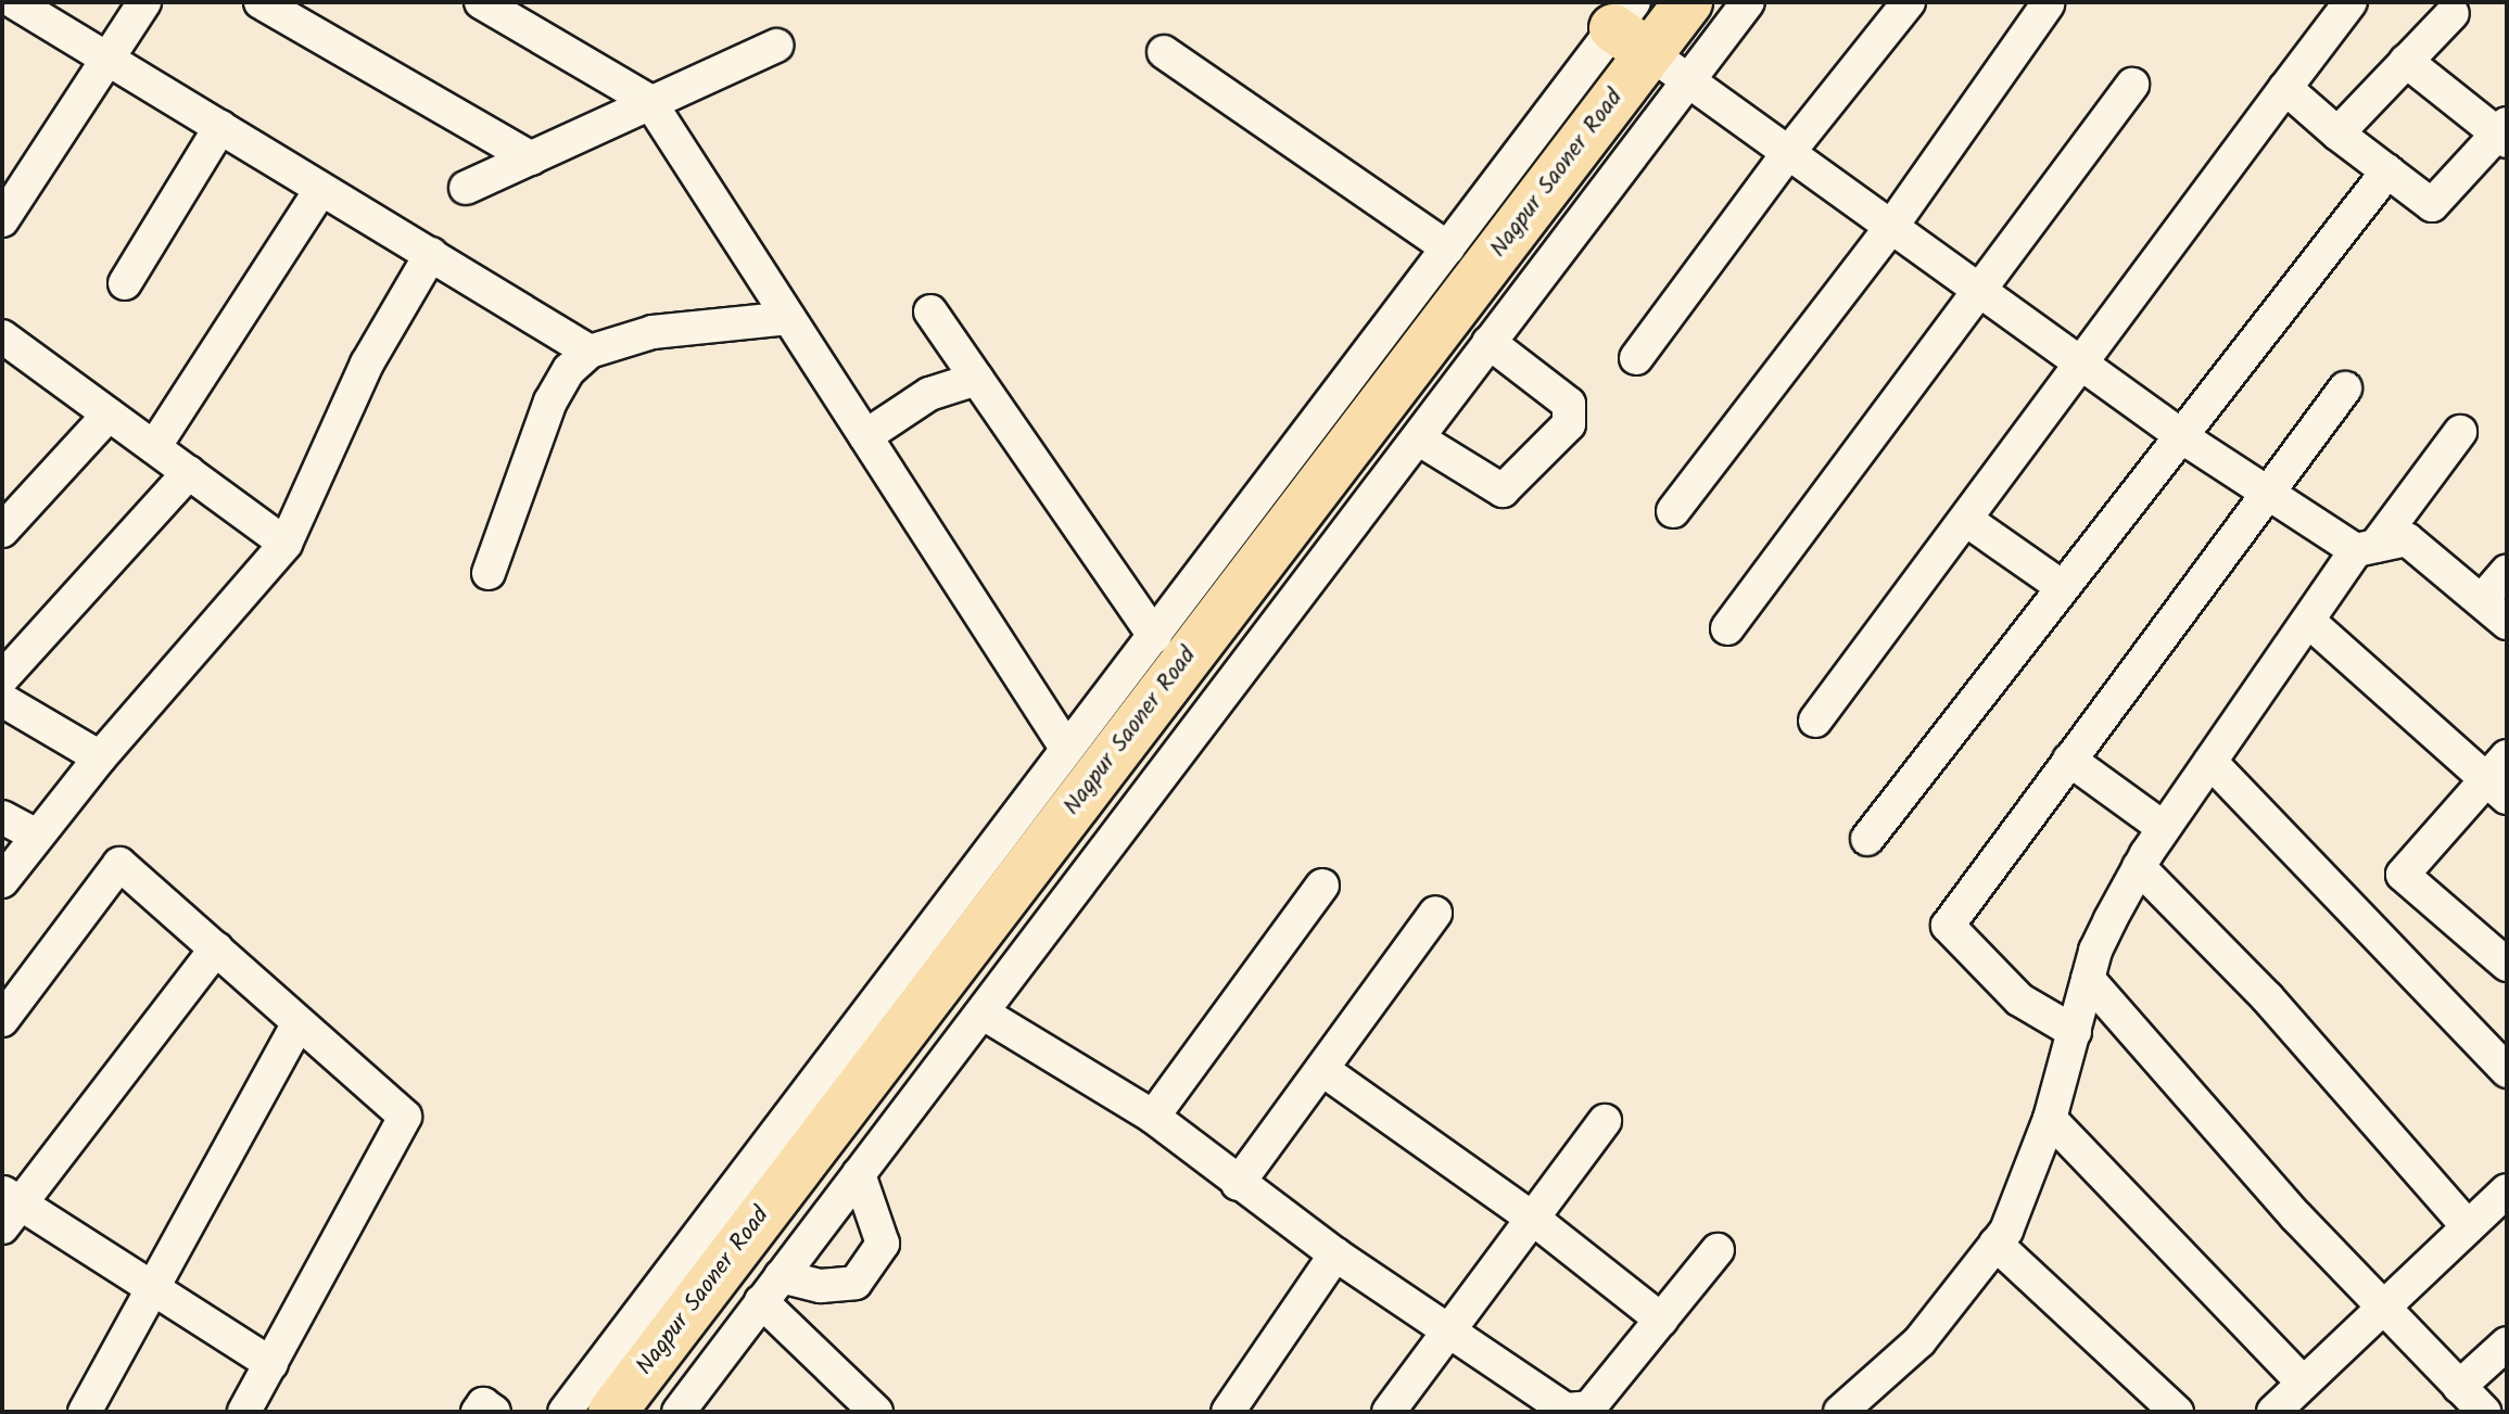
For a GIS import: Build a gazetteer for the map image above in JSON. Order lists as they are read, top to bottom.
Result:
{
  "streets": {
    "highway": ["Nagpur Saoner Road"]
  }
}
